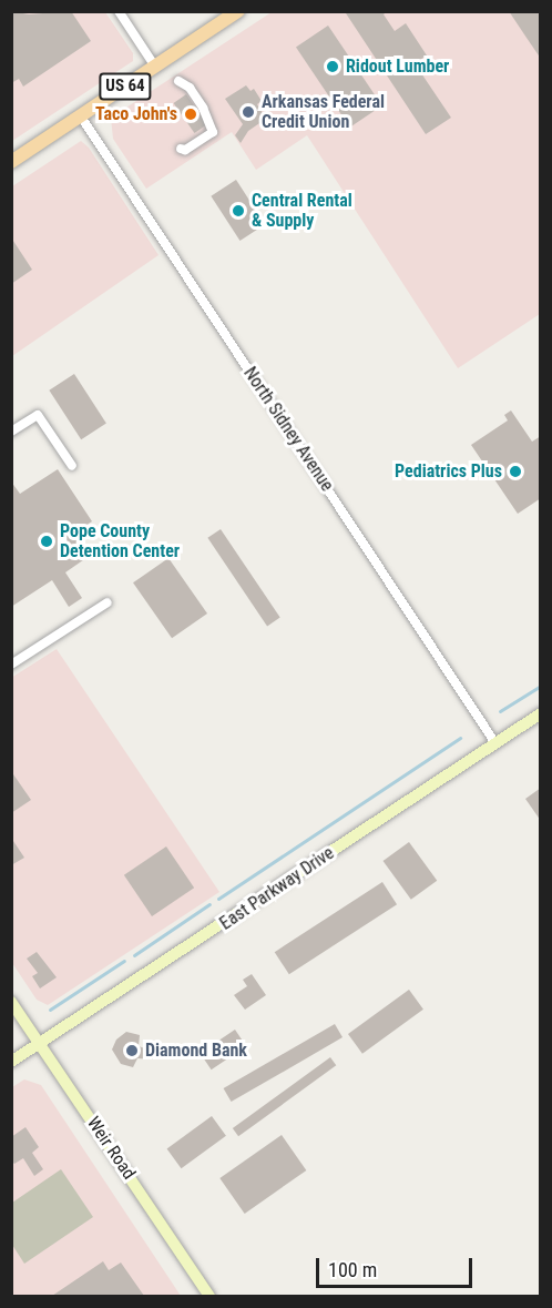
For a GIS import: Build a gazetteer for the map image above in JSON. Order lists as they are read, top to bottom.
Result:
{
  "streets": {
    "main road": ["US 64", "East Parkway Drive", "Weir Road"],
    "street": ["North Sidney Avenue"]
  },
  "crossings": [
    ["US 64", "North Sidney Avenue"],
    ["North Sidney Avenue", "East Parkway Drive"],
    ["East Parkway Drive", "Weir Road"]
  ],
  "places": [
    "Ridout Lumber",
    "Arkansas Federal Credit Union",
    "Taco John's",
    "Central Rental & Supply",
    "Pediatrics Plus",
    "Pope County Detention Center",
    "Diamond Bank"
  ],
  "scale_bar": "100 m"
}
